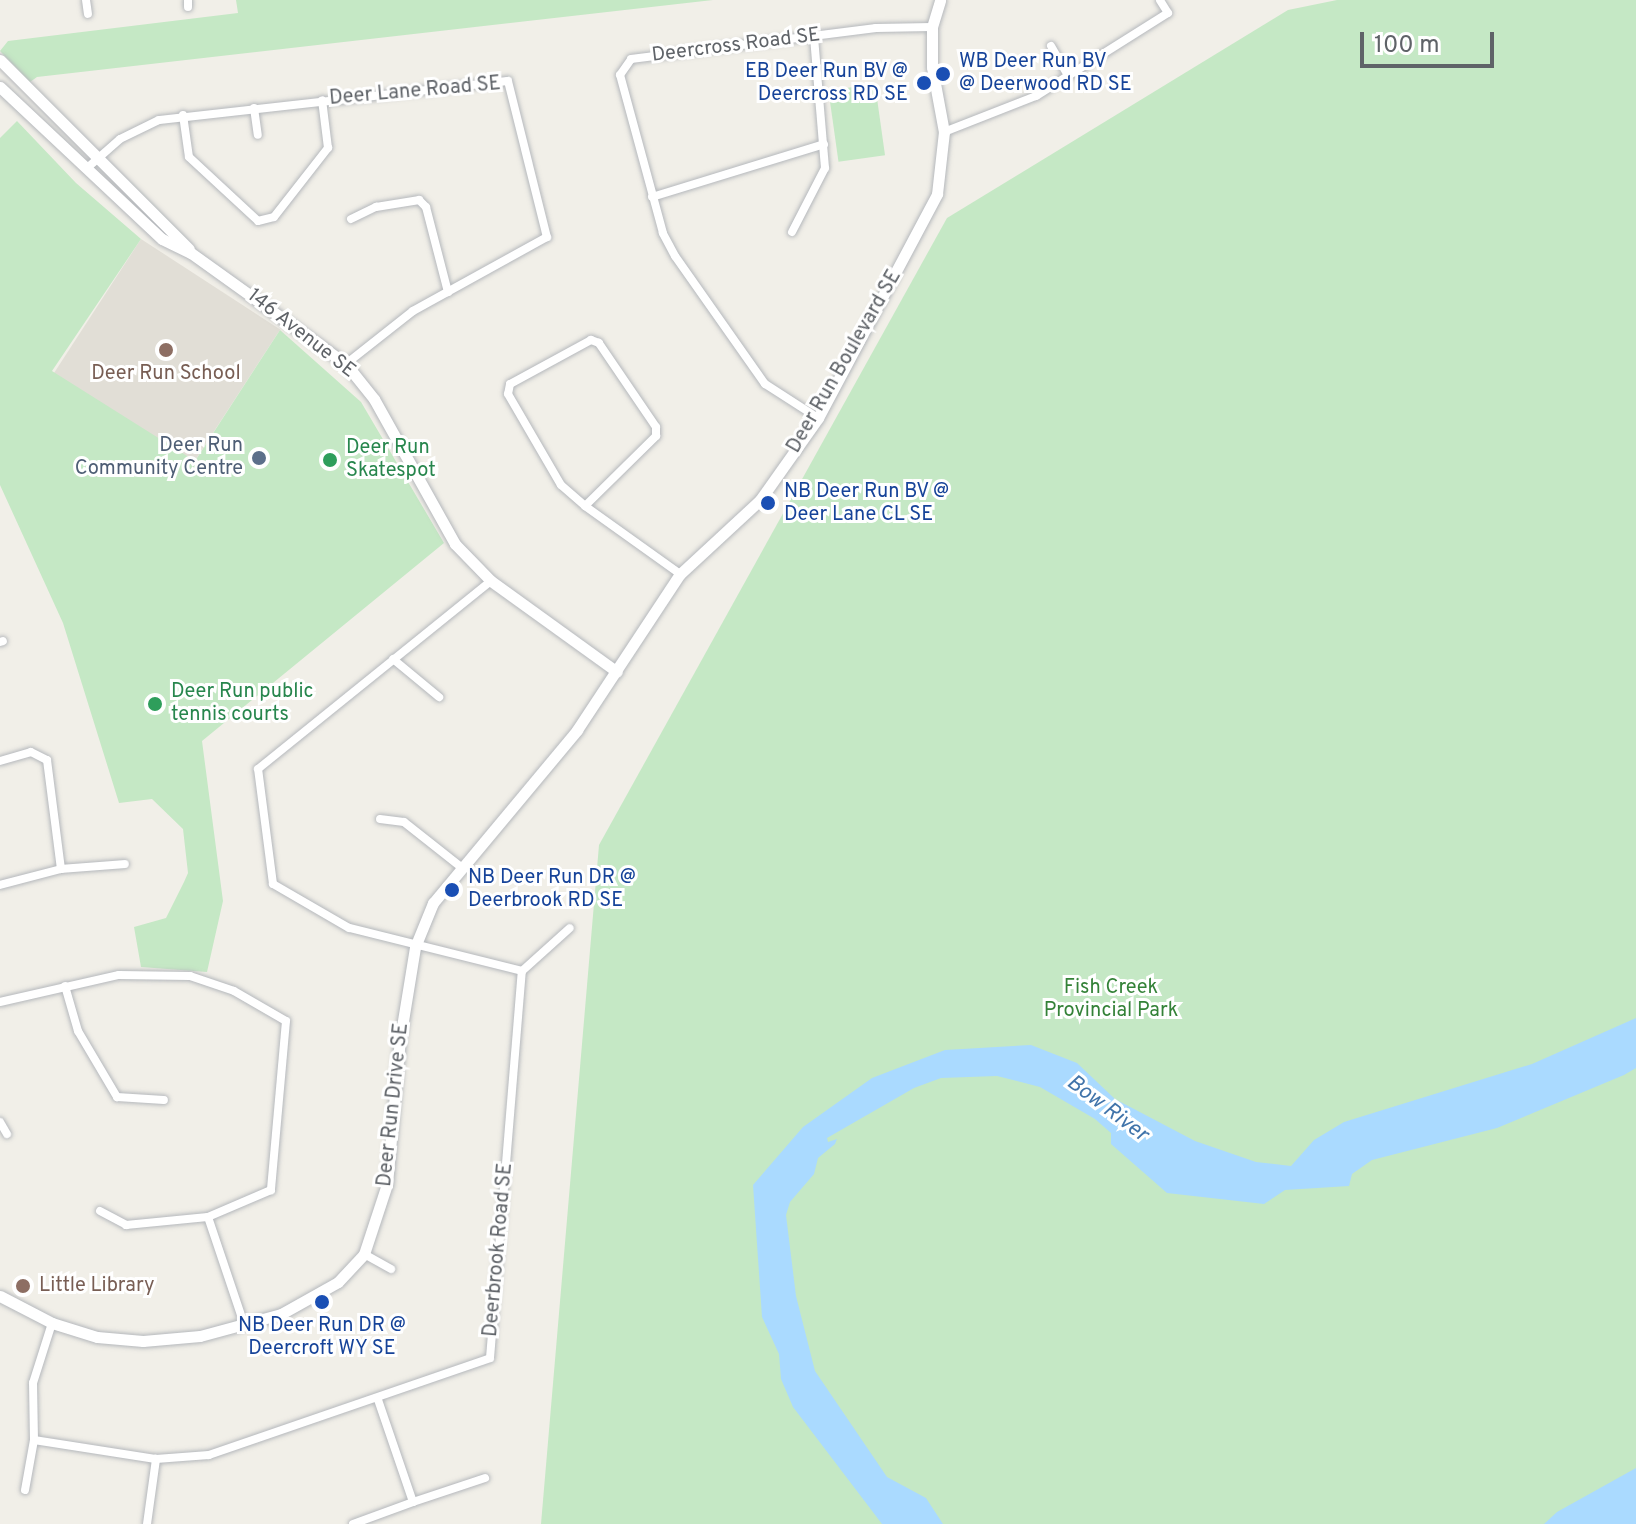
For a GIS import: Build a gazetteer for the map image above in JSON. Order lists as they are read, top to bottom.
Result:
{
  "streets": {
    "street": [
      "Deercross Road SE",
      "Deer Lane Road SE",
      "146 Avenue SE",
      "Deer Run Boulevard SE",
      "Deer Run Drive SE",
      "Deerbrook Road SE"
    ]
  },
  "crossings": [
    ["Deercross Road SE", "Deer Run Boulevard SE"],
    ["Deer Lane Road SE", "146 Avenue SE"],
    ["146 Avenue SE", "Deer Run Boulevard SE"],
    ["146 Avenue SE", "Deer Run Drive SE"],
    ["Deer Run Boulevard SE", "Deer Run Drive SE"]
  ],
  "water": ["Bow River"],
  "parks": ["Fish Creek Provincial Park"],
  "places": [
    "WB Deer Run BV @ Deerwood RD SE",
    "EB Deer Run BV @ Deercross RD SE",
    "Deer Run School",
    "Deer Run Community Centre",
    "Deer Run Skatespot",
    "NB Deer Run BV @ Deer Lane CL SE",
    "Deer Run public tennis courts",
    "NB Deer Run DR @ Deerbrook RD SE",
    "Little Library",
    "NB Deer Run DR @ Deercroft WY SE"
  ],
  "scale_bar": "100 m"
}
